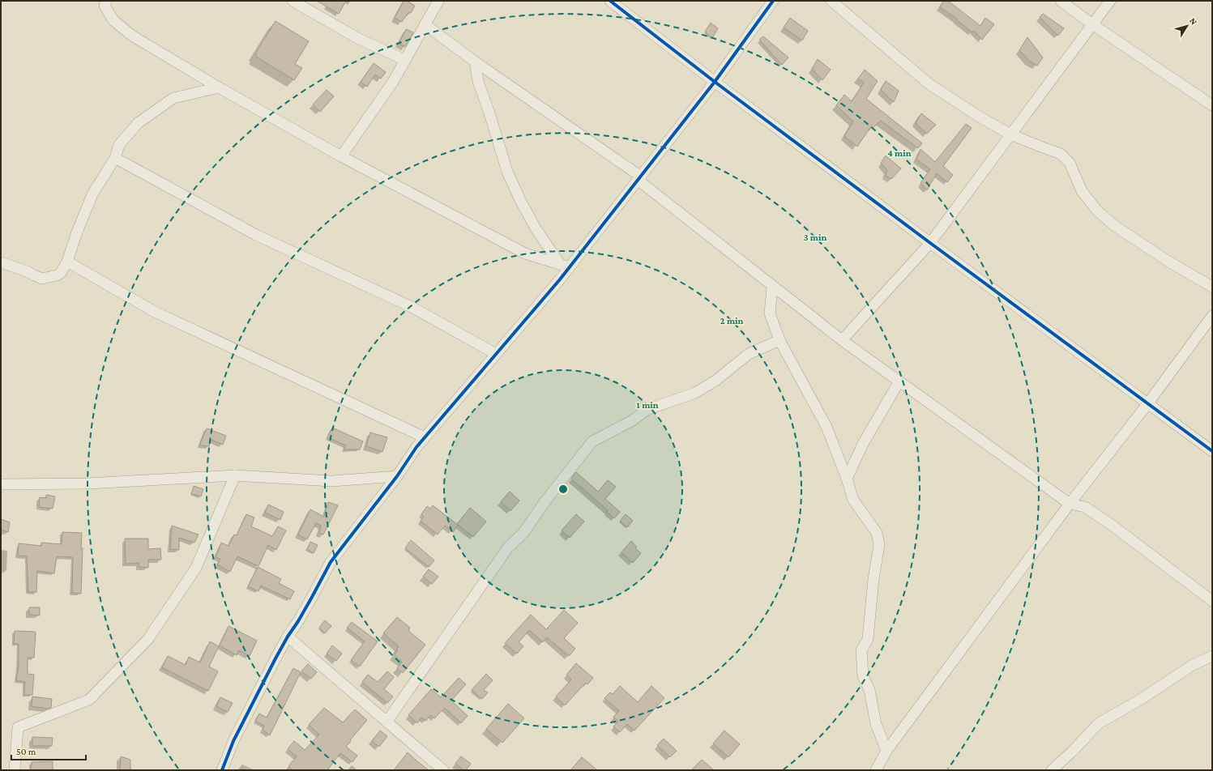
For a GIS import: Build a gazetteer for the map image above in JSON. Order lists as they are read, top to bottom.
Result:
{
  "scale_bar": "50 m",
  "north": "top right",
  "rings": [
    "4 min",
    "3 min",
    "2 min",
    "1 min"
  ]
}
